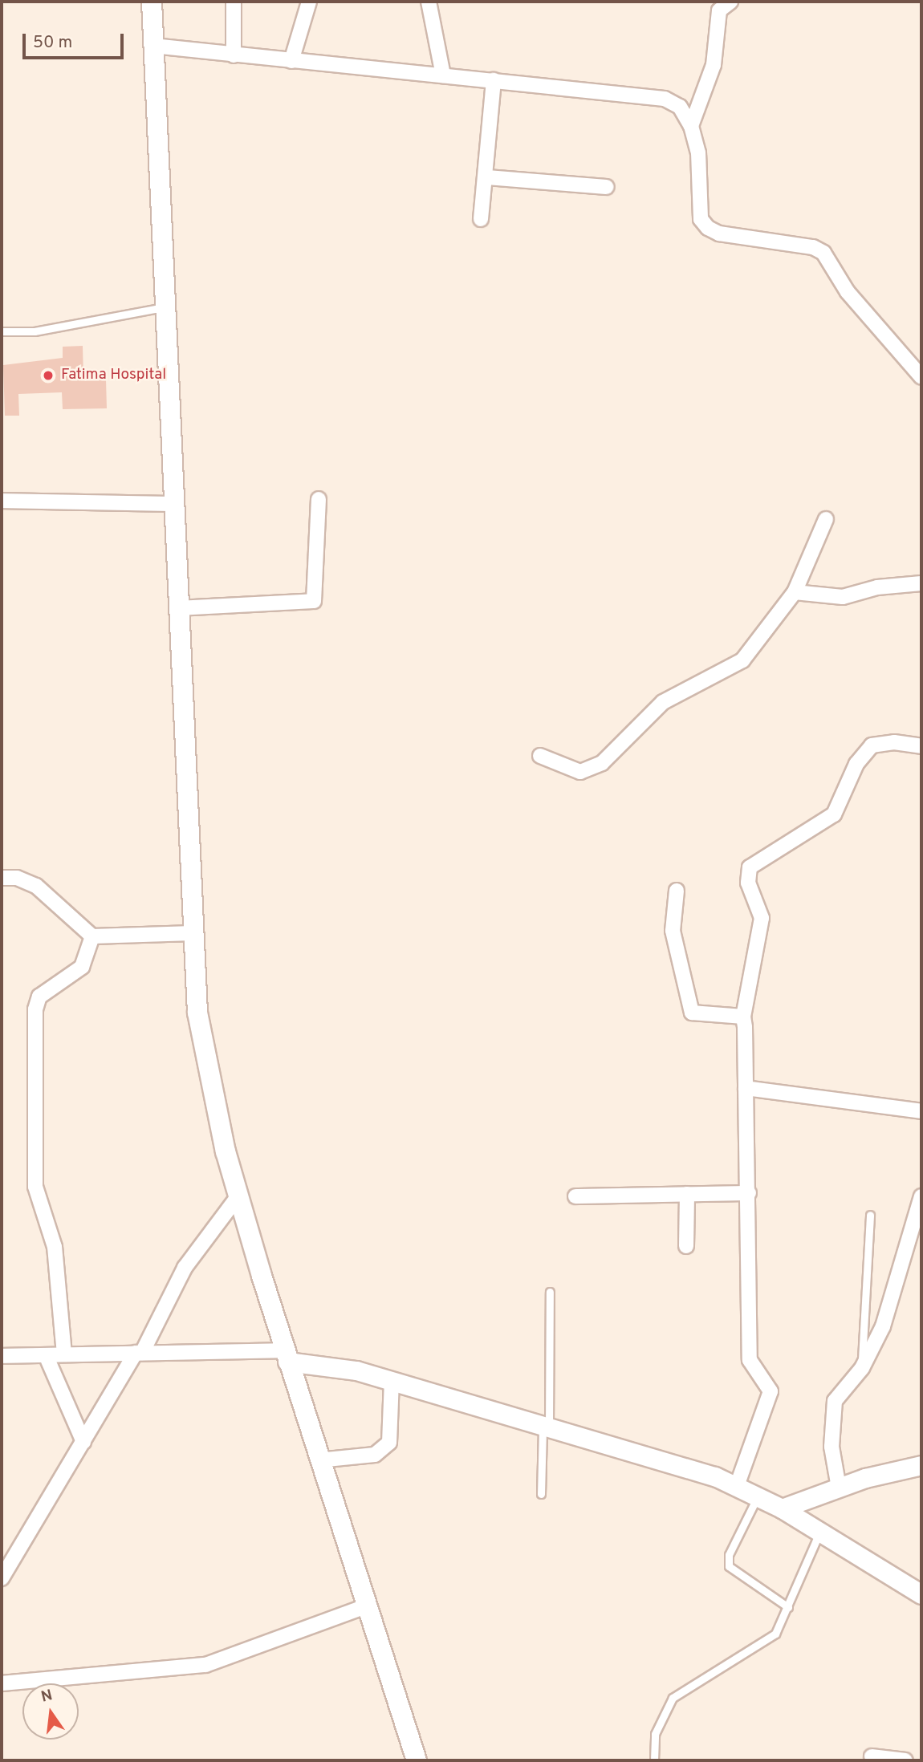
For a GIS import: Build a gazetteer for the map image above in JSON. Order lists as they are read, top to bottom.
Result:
{
  "places": ["Fatima Hospital"],
  "scale_bar": "50 m",
  "north": "top"
}
